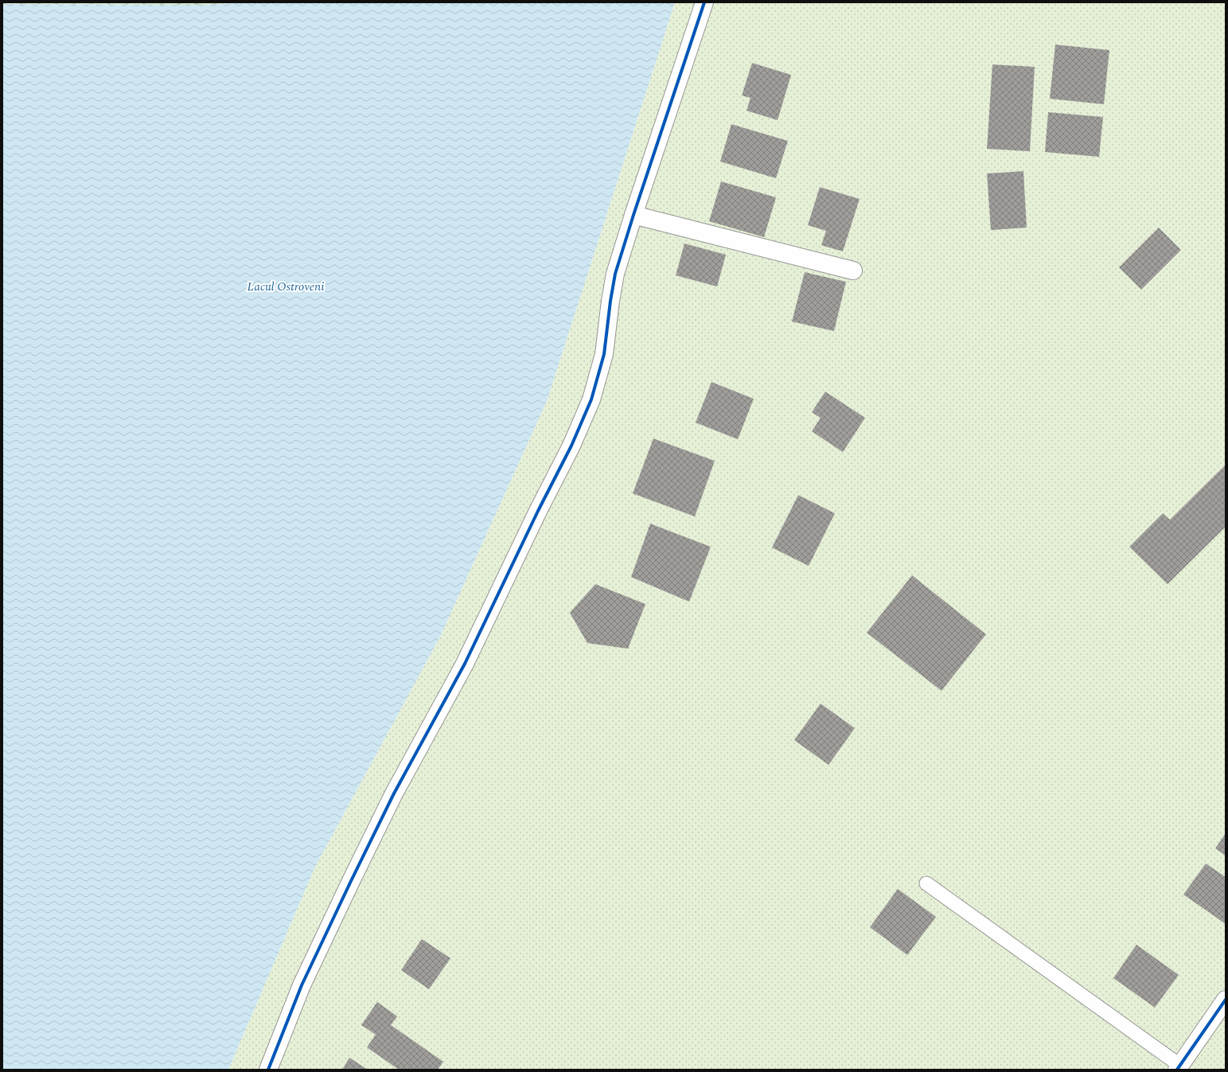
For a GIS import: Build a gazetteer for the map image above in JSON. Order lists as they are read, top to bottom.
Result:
{
  "water": ["Lacul Ostroveni"]
}
